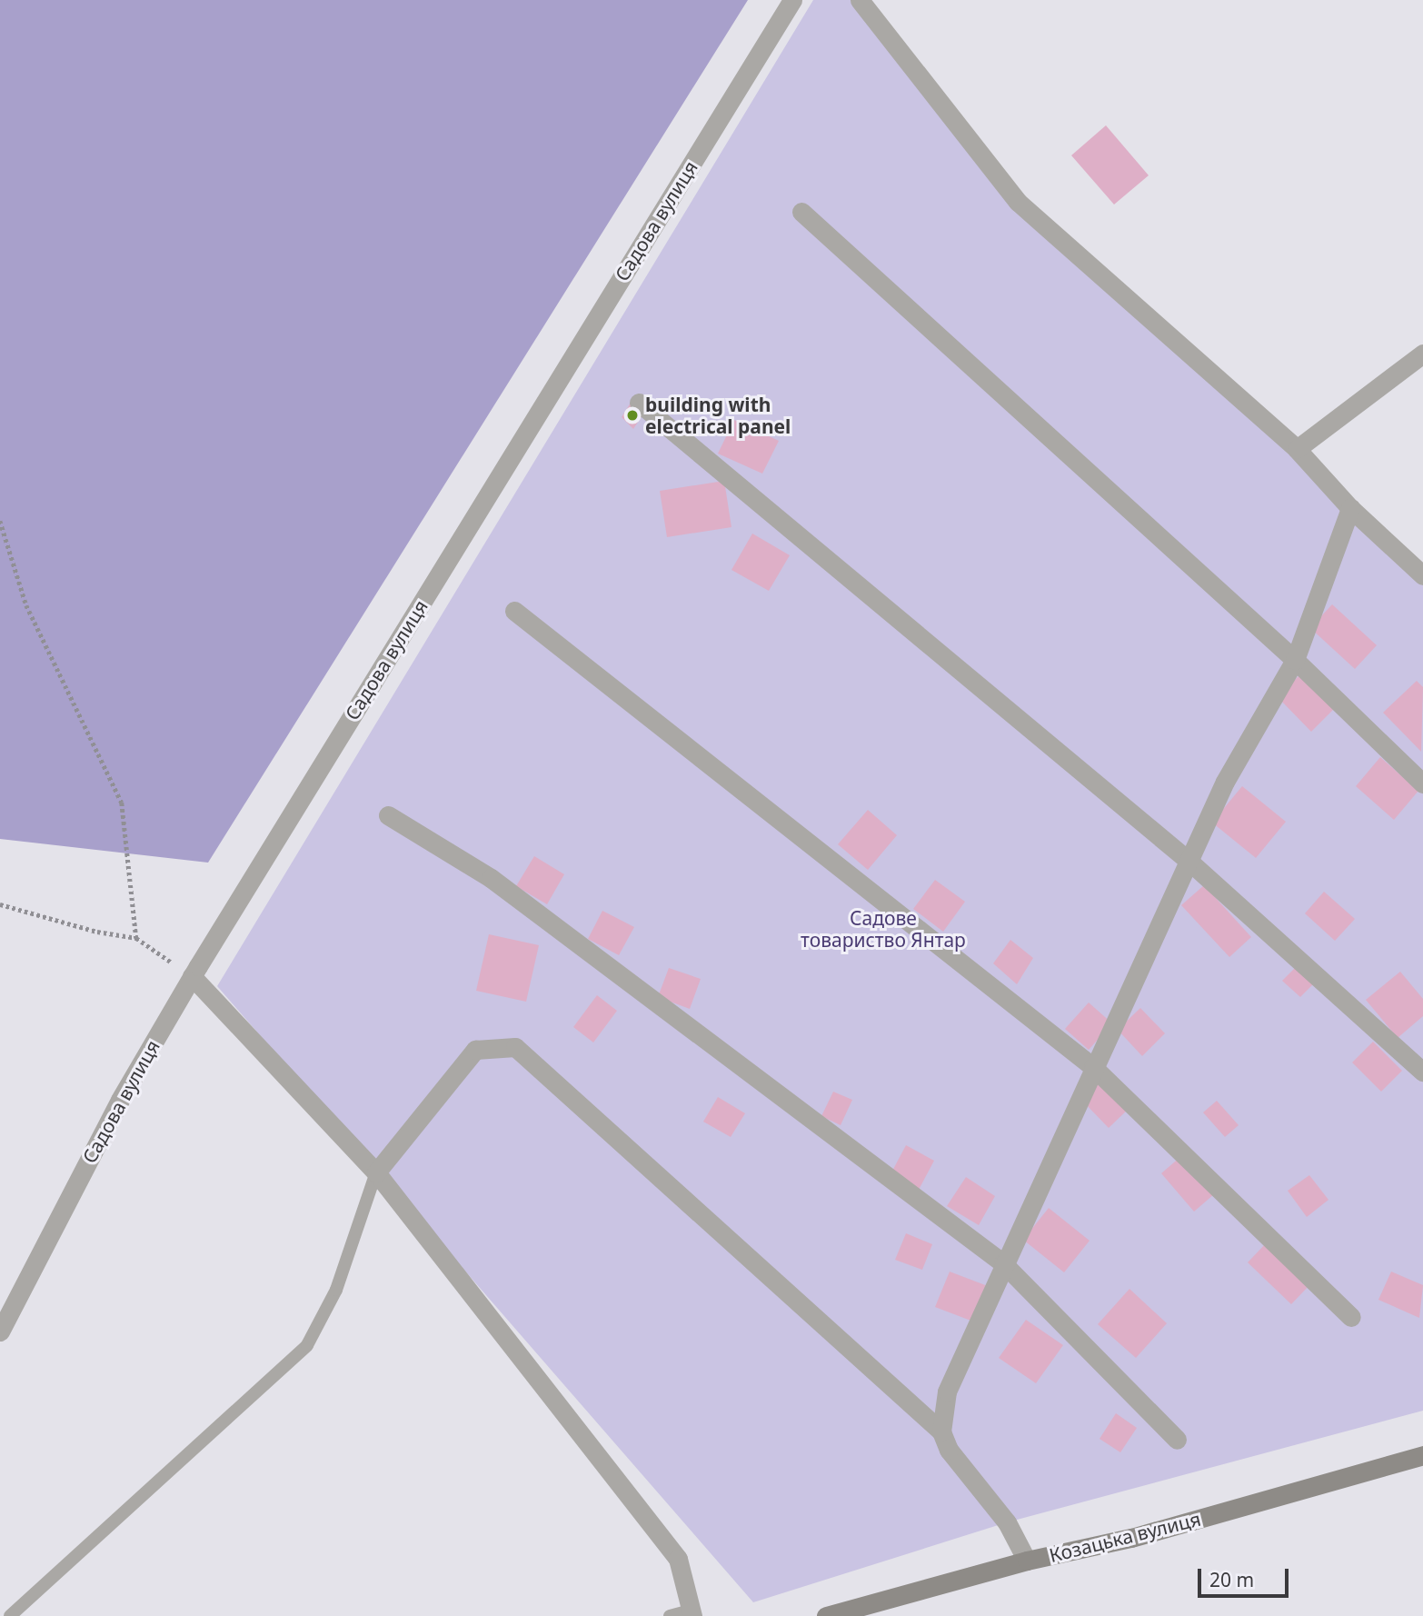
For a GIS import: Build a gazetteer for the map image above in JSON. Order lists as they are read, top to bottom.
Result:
{
  "streets": {
    "street": ["Садова вулиця", "Козацька вулиця"]
  },
  "parks": ["Садове товариство Янтар"],
  "places": ["building with electrical panel"],
  "scale_bar": "20 m"
}
